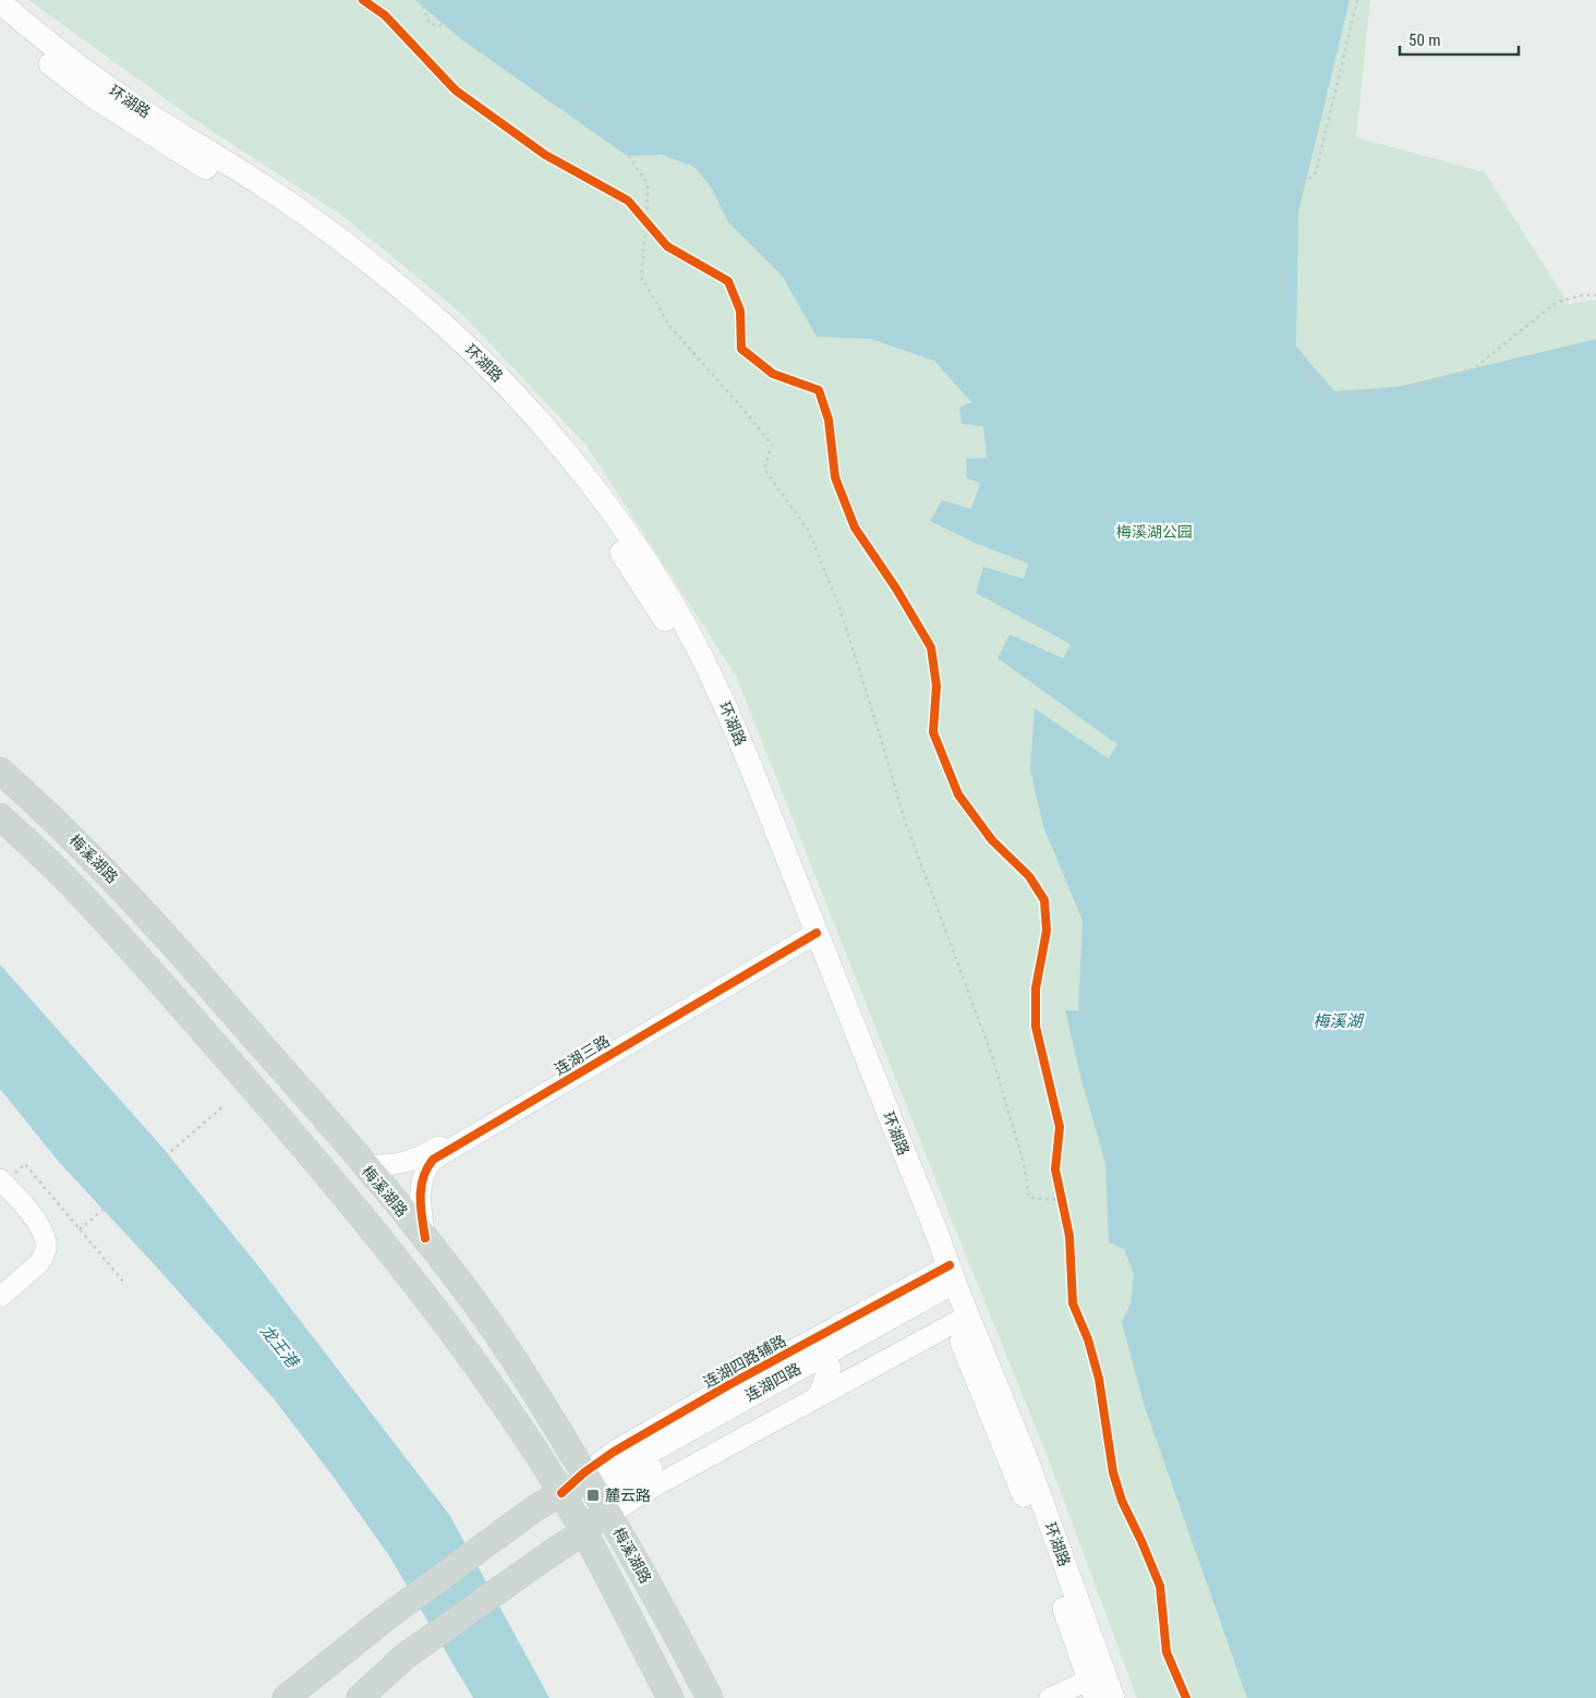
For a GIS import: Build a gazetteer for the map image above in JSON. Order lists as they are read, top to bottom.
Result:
{
  "streets": {
    "main road": ["环湖路", "梅溪湖路", "连湖四路"],
    "street": ["连湖三路", "连湖四路辅路"]
  },
  "crossings": [
    ["环湖路", "连湖三路"],
    ["环湖路", "连湖四路辅路"],
    ["环湖路", "连湖四路"],
    ["梅溪湖路", "连湖三路"],
    ["梅溪湖路", "连湖四路辅路"],
    ["梅溪湖路", "连湖四路"],
    ["连湖四路辅路", "连湖四路"]
  ],
  "water": ["梅溪湖", "龙王港"],
  "parks": ["梅溪湖公园"],
  "places": {
    "transit": ["麓云路"]
  },
  "scale_bar": "50 m"
}
